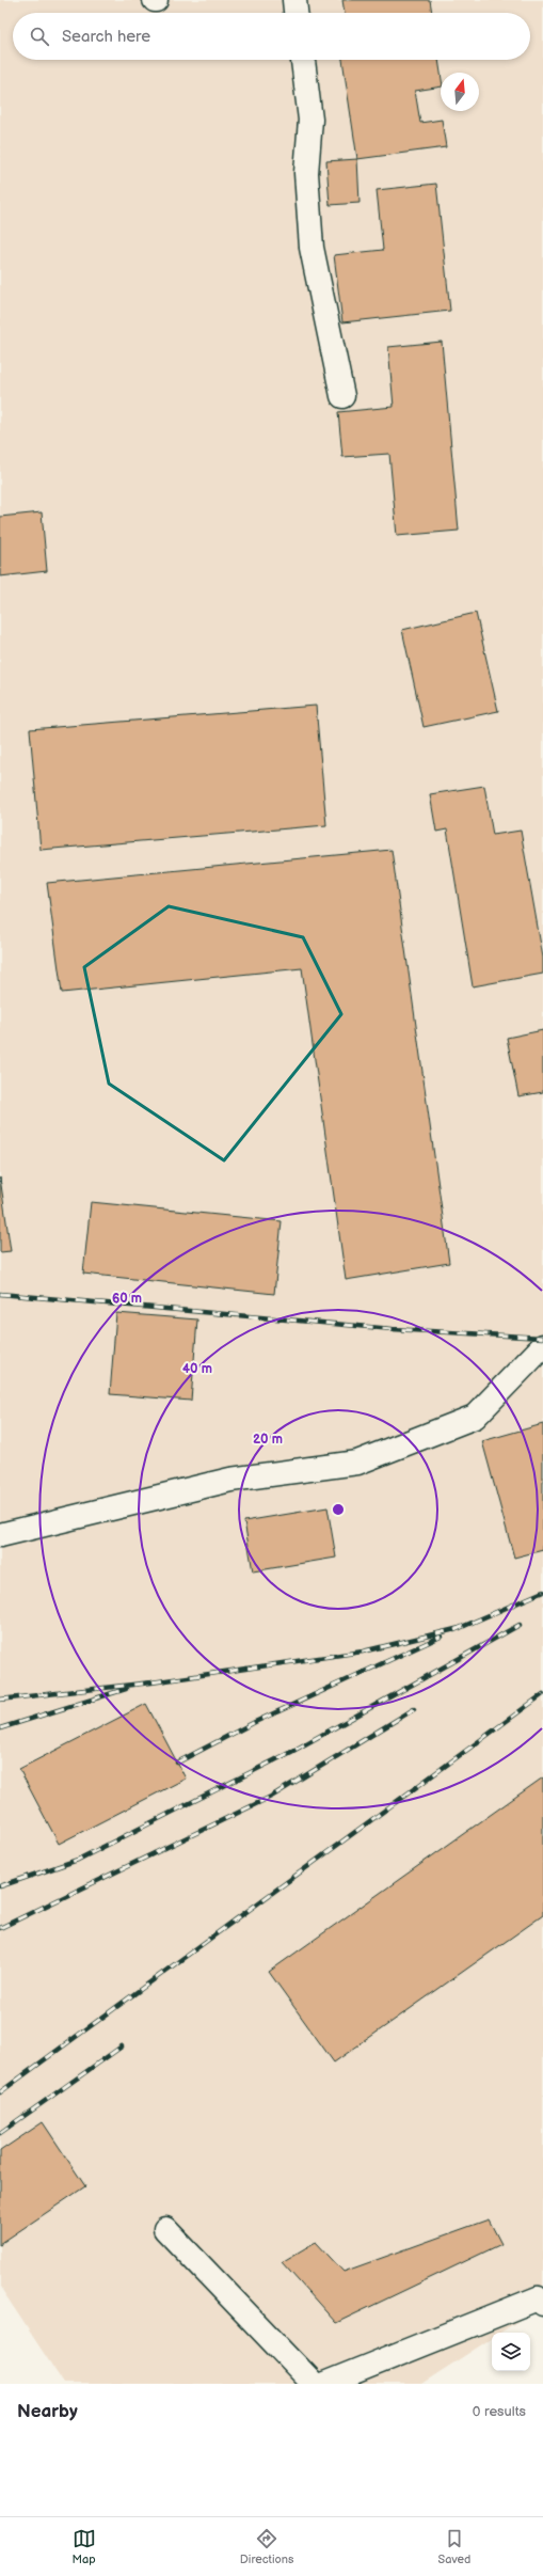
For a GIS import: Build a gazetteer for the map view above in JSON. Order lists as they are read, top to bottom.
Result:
{
  "north": "top",
  "page": {
    "search": "Search here",
    "heading": ["Nearby", "0 results"],
    "nav": ["Map", "Directions", "Saved"]
  },
  "rings": ["60 m", "40 m", "20 m"]
}
